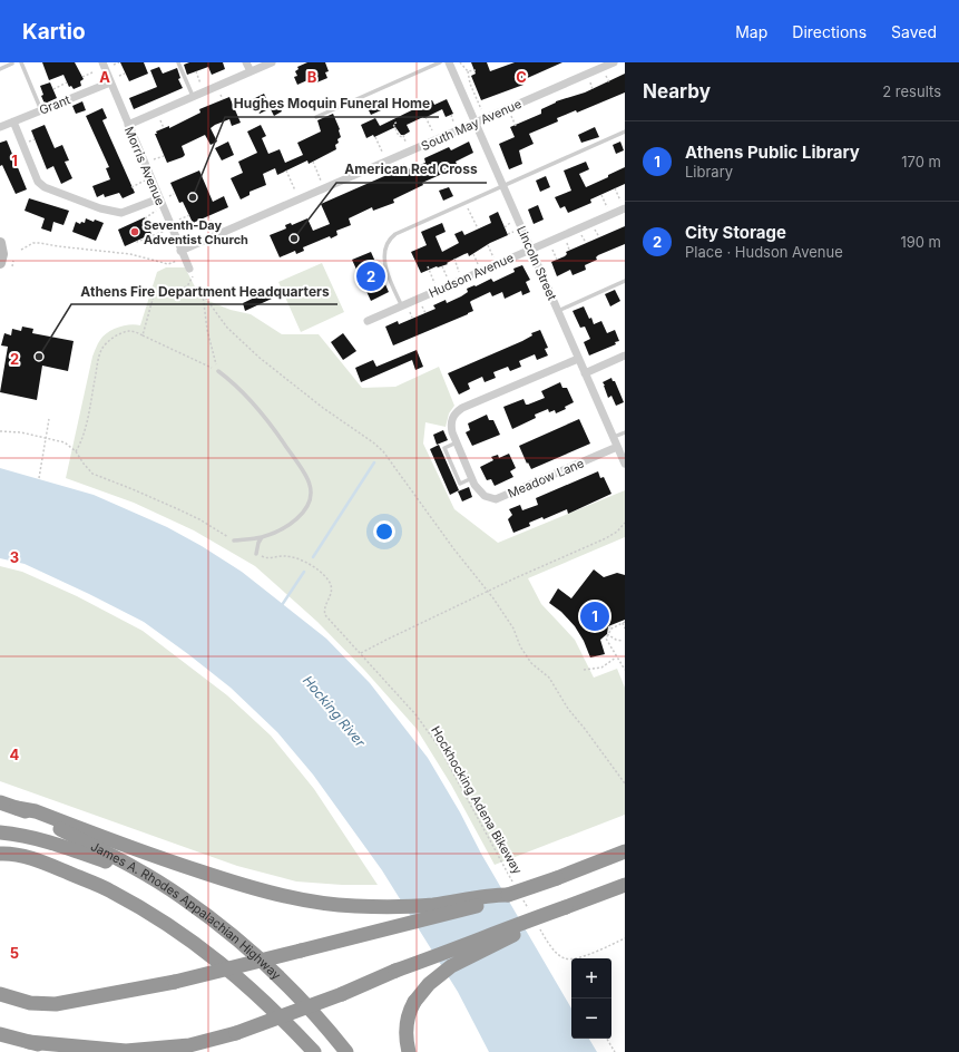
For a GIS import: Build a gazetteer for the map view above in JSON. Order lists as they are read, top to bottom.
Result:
{
  "streets": {
    "highway": ["James A. Rhodes Appalachian Highway"],
    "street": [
      "Grant",
      "South May Avenue",
      "Morris Avenue",
      "Lincoln Street",
      "Hudson Avenue",
      "Meadow Lane"
    ],
    "path": ["Hockhocking Adena Bikeway"]
  },
  "crossings": [
    ["Grant", "Morris Avenue"],
    ["South May Avenue", "Morris Avenue"],
    ["South May Avenue", "Lincoln Street"],
    ["Lincoln Street", "Hudson Avenue"],
    ["Lincoln Street", "Meadow Lane"]
  ],
  "water": ["Hocking River"],
  "places": [
    "Hughes Moquin Funeral Home",
    "Seventh-Day Adventist Church",
    "American Red Cross",
    "Athens Fire Department Headquarters"
  ],
  "page": {
    "header": "Kartio",
    "nav": ["Map", "Directions", "Saved"],
    "heading": ["Nearby", "2 results"],
    "list": [
      {
        "mark": "1",
        "name": "Athens Public Library",
        "note": "Library",
        "value": "170 m"
      },
      {
        "mark": "2",
        "name": "City Storage",
        "note": "Place · Hudson Avenue",
        "value": "190 m"
      }
    ],
    "pins": ["2", "1"],
    "map_buttons": ["+", "−"]
  },
  "grid": {
    "columns": ["A", "B", "C"],
    "rows": [
      "1",
      "2",
      "3",
      "4",
      "5"
    ]
  }
}
